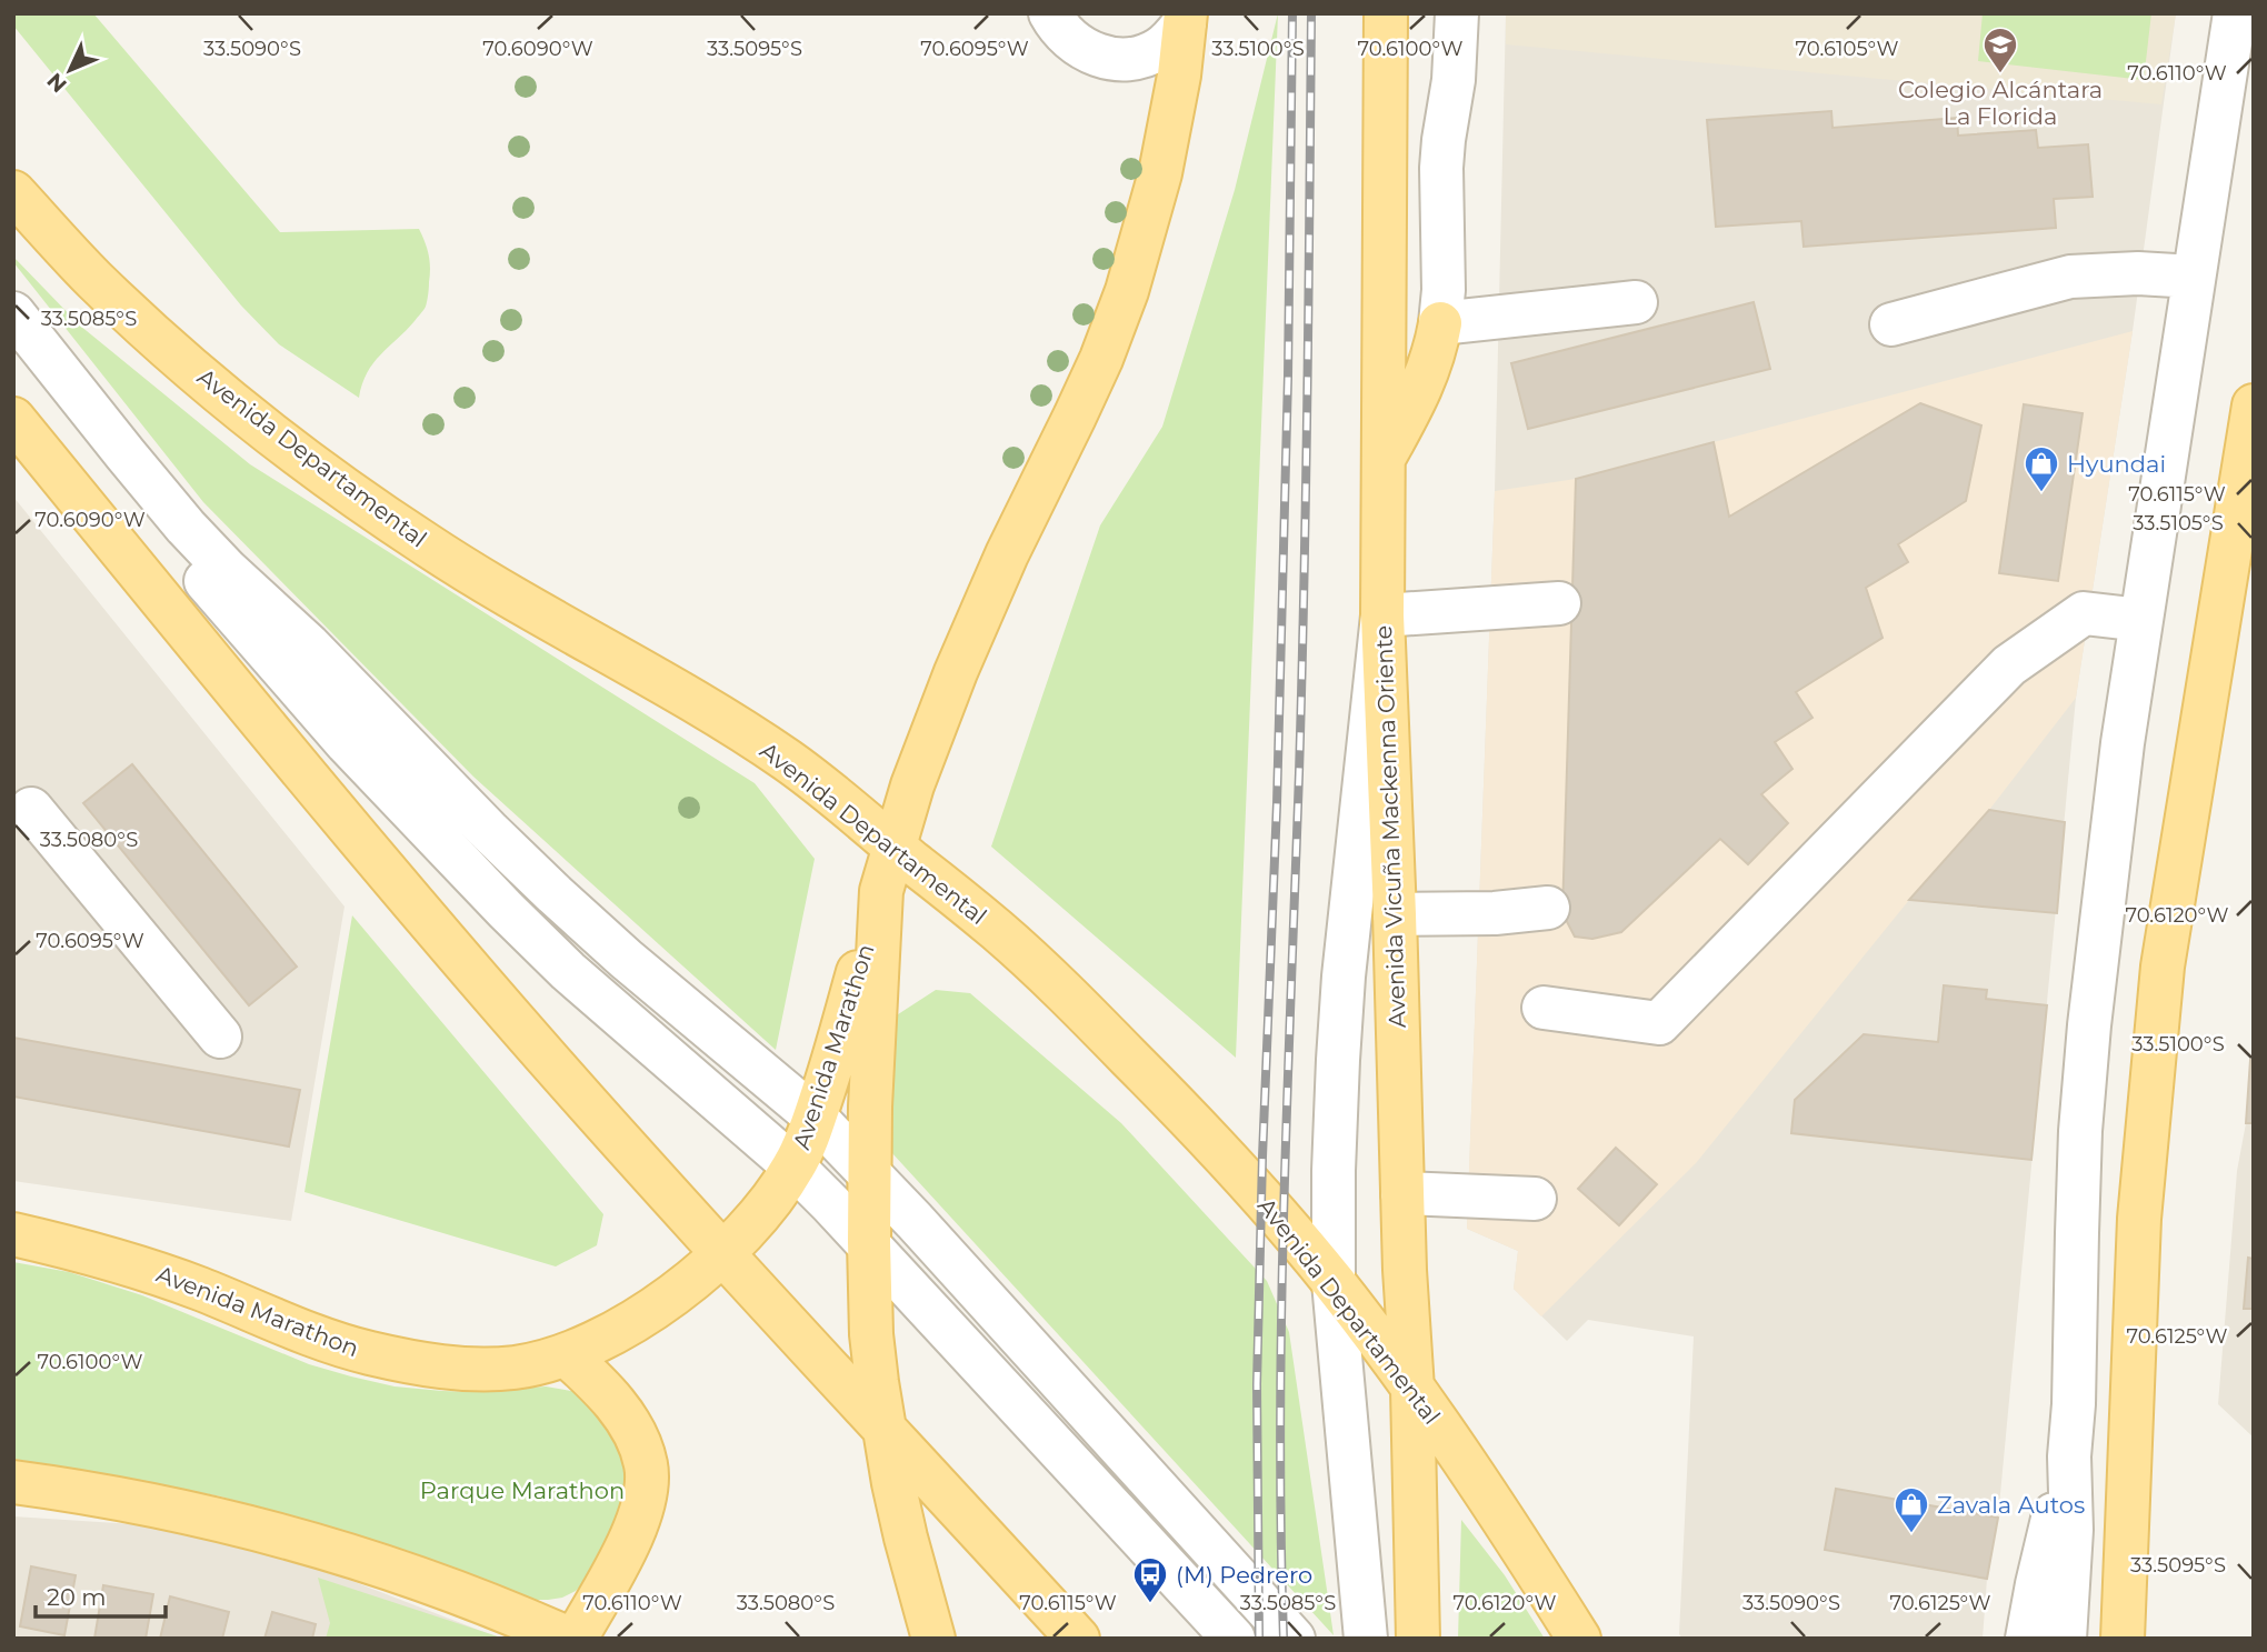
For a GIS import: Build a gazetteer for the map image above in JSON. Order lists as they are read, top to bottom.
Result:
{
  "streets": {
    "main road": ["Avenida Departamental", "Avenida Vicuña Mackenna Oriente", "Avenida Marathon"]
  },
  "crossings": [
    ["Avenida Departamental", "Avenida Vicuña Mackenna Oriente"]
  ],
  "parks": ["Parque Marathon"],
  "places": {
    "school or university": ["Colegio Alcántara La Florida"],
    "shop": ["Hyundai", "Zavala Autos"],
    "bus stop": ["(M) Pedrero"]
  },
  "scale_bar": "20 m",
  "north": "bottom left",
  "coordinates": [
    "70.6090°W",
    "70.6095°W",
    "70.6100°W",
    "70.6105°W",
    "33.5090°S",
    "33.5095°S",
    "33.5100°S",
    "70.6110°W",
    "33.5085°S",
    "70.6115°W",
    "33.5105°S",
    "33.5080°S",
    "70.6120°W",
    "70.6125°W"
  ]
}
